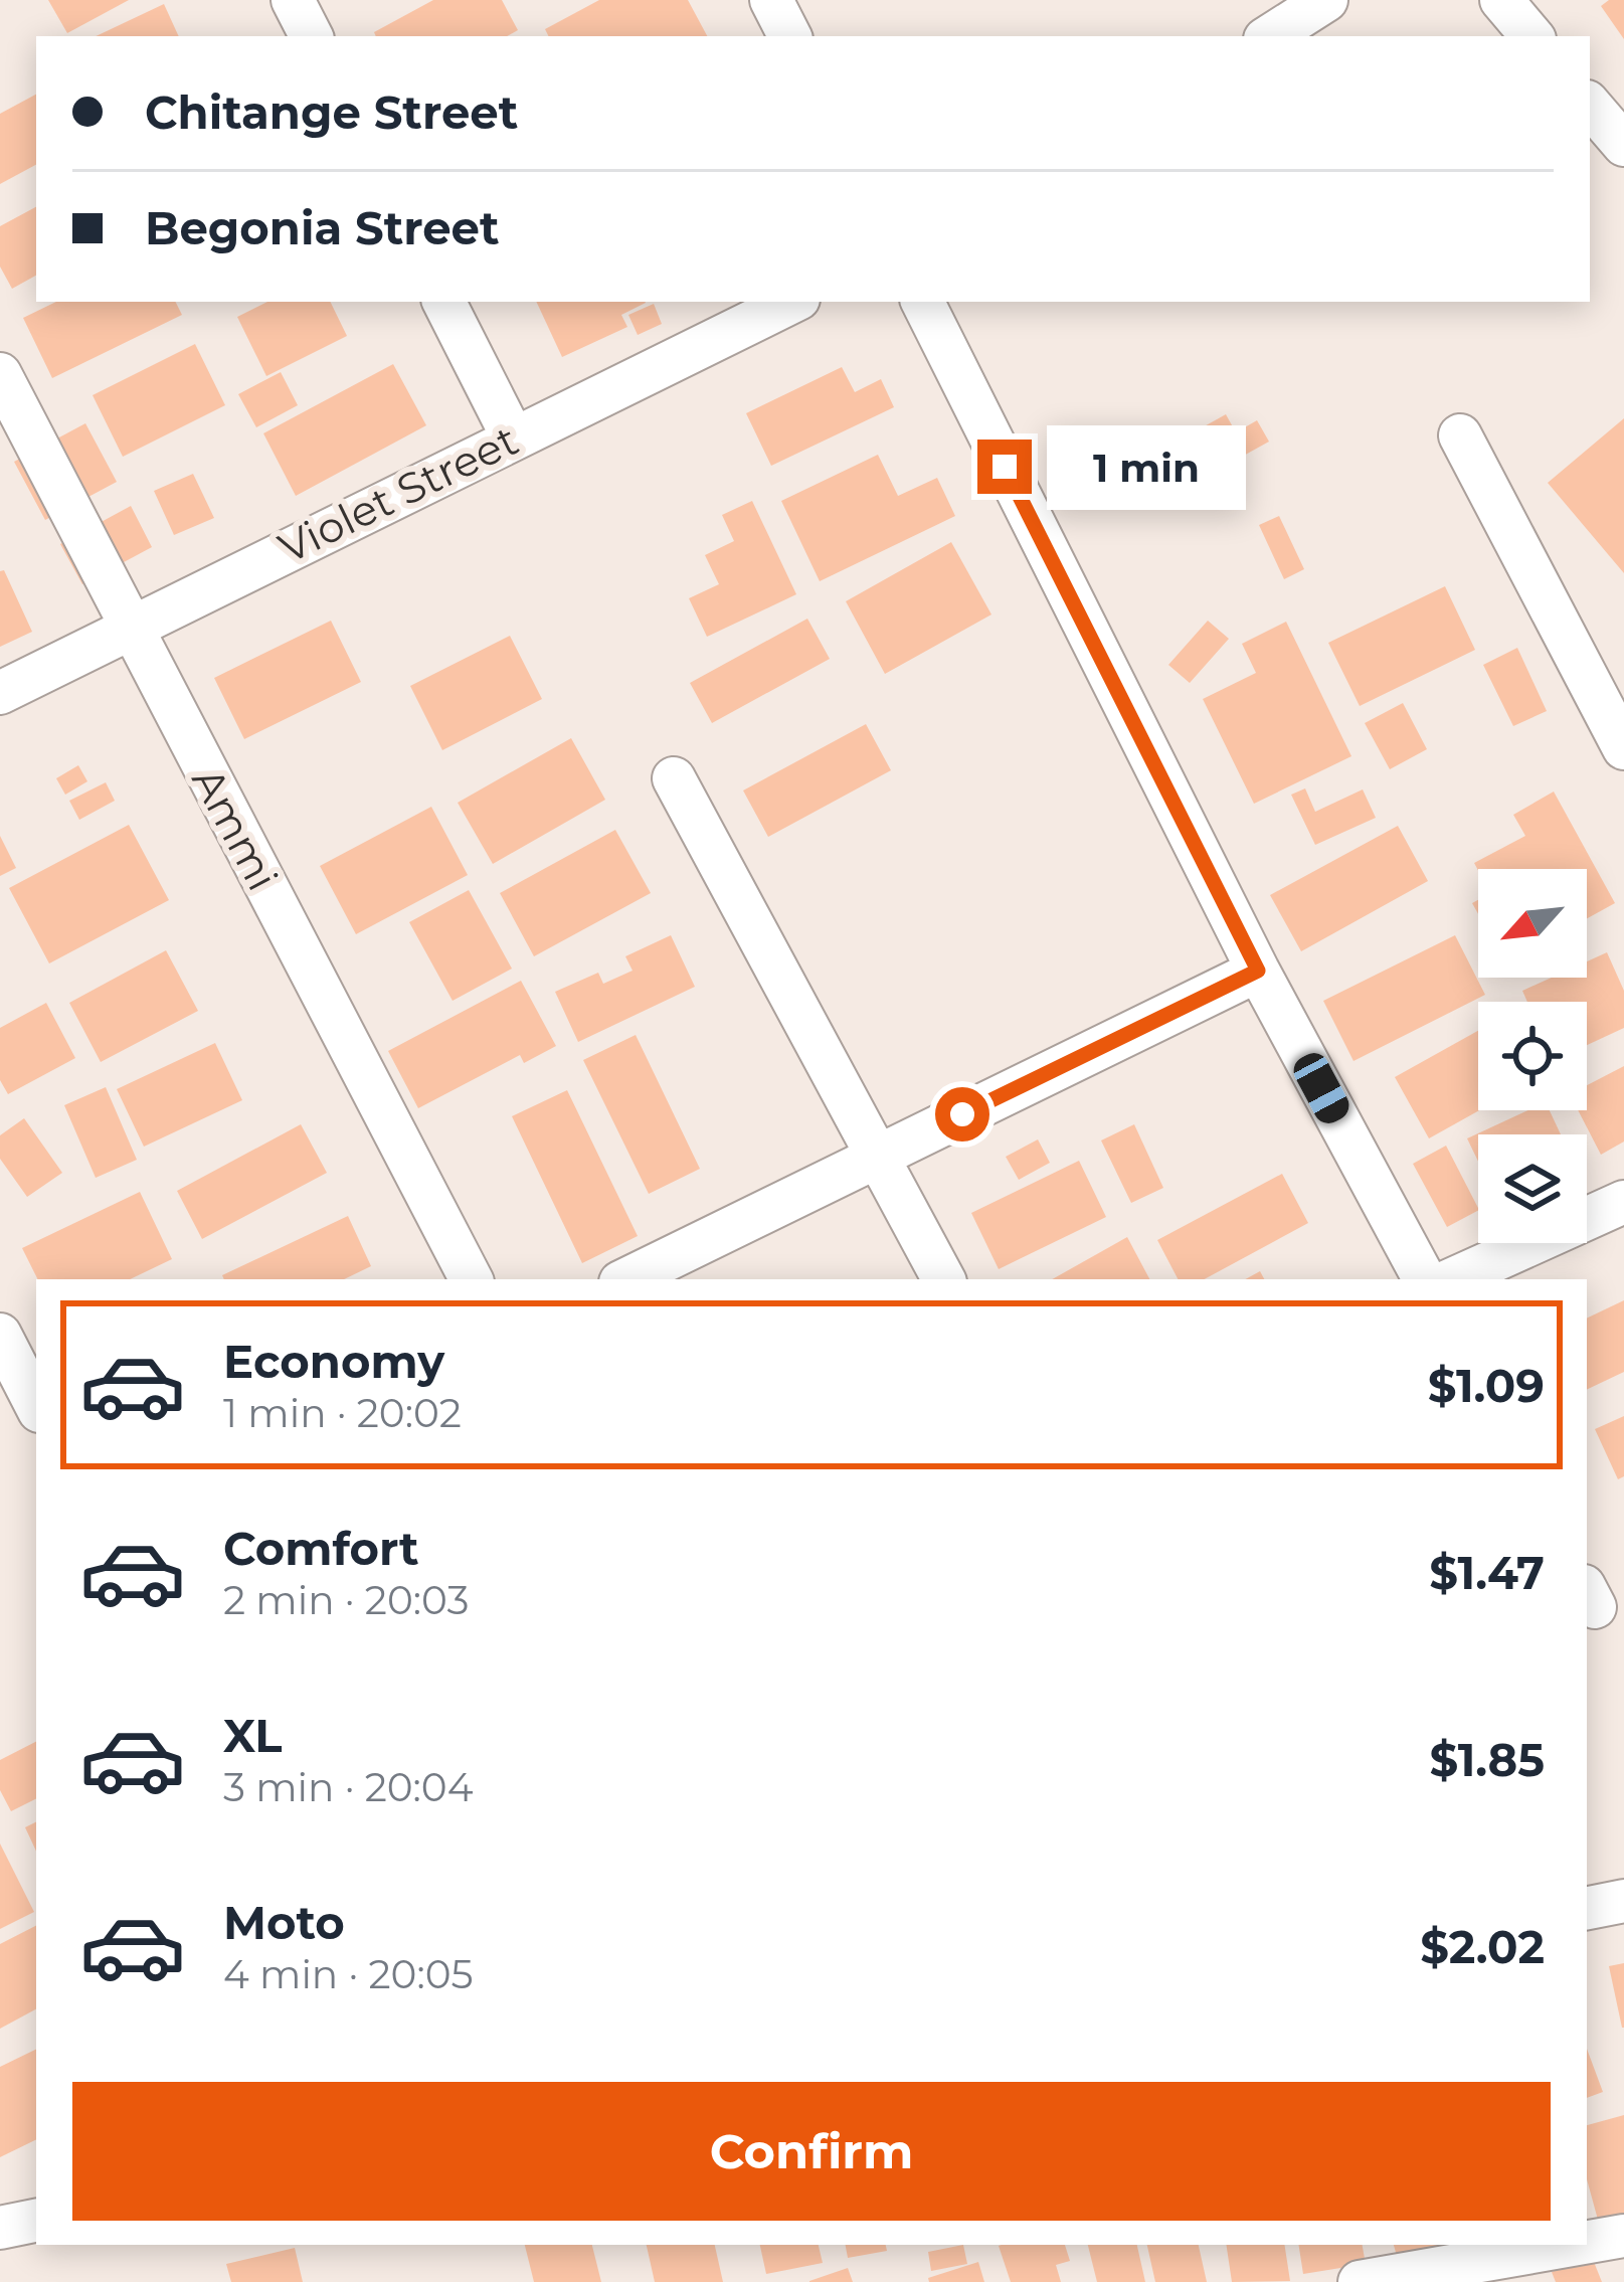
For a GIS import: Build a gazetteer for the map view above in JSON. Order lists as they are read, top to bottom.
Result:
{
  "streets": {
    "street": ["Violet Street", "Ammi"]
  },
  "crossings": [
    ["Violet Street", "Ammi"]
  ],
  "north": "bottom left",
  "page": {
    "banner": ["Chitange Street", "Begonia Street"],
    "bubble": "1 min",
    "list": [
      {
        "name": "Economy",
        "note": "1 min · 20:02",
        "value": "$1.09"
      },
      {
        "name": "Comfort",
        "note": "2 min · 20:03",
        "value": "$1.47"
      },
      {
        "name": "XL",
        "note": "3 min · 20:04",
        "value": "$1.85"
      },
      {
        "name": "Moto",
        "note": "4 min · 20:05",
        "value": "$2.02"
      }
    ],
    "buttons": "Confirm"
  }
}
